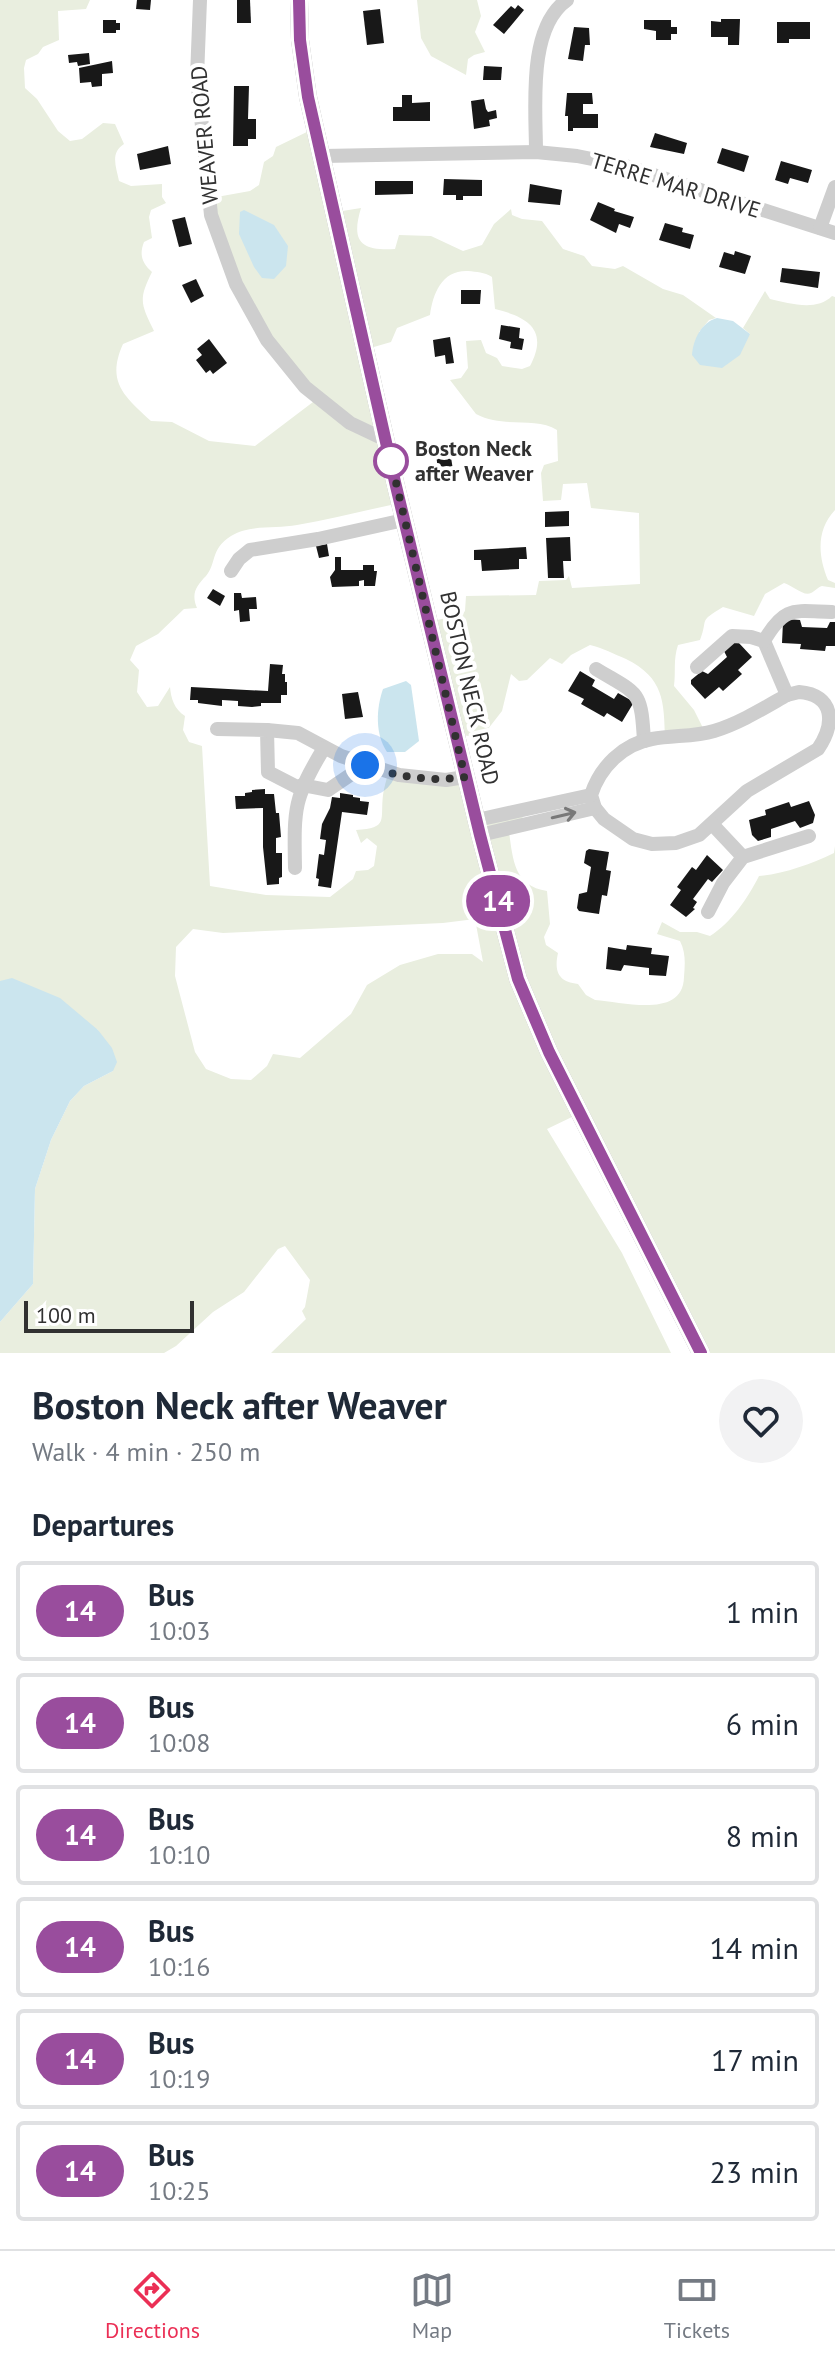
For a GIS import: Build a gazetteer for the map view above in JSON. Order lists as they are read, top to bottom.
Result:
{
  "streets": {
    "main road": ["BOSTON NECK ROAD"],
    "street": ["WEAVER ROAD", "TERRE MAR DRIVE"]
  },
  "crossings": [
    ["WEAVER ROAD", "BOSTON NECK ROAD"],
    ["TERRE MAR DRIVE", "BOSTON NECK ROAD"]
  ],
  "places": ["Boston Neck after Weaver"],
  "lines": ["bus line 14"],
  "scale_bar": "100 m",
  "page": {
    "on_map": "14",
    "scale": "100 m",
    "heading": [
      ["Boston Neck after Weaver", "Walk · 4 min · 250 m"],
      "Departures"
    ],
    "list": [
      {
        "mark": "14",
        "name": "Bus",
        "note": "10:03",
        "value": "1 min"
      },
      {
        "mark": "14",
        "name": "Bus",
        "note": "10:08",
        "value": "6 min"
      },
      {
        "mark": "14",
        "name": "Bus",
        "note": "10:10",
        "value": "8 min"
      },
      {
        "mark": "14",
        "name": "Bus",
        "note": "10:16",
        "value": "14 min"
      },
      {
        "mark": "14",
        "name": "Bus",
        "note": "10:19",
        "value": "17 min"
      },
      {
        "mark": "14",
        "name": "Bus",
        "note": "10:25",
        "value": "23 min"
      }
    ],
    "tabs": ["Directions", "Map", "Tickets"]
  }
}
